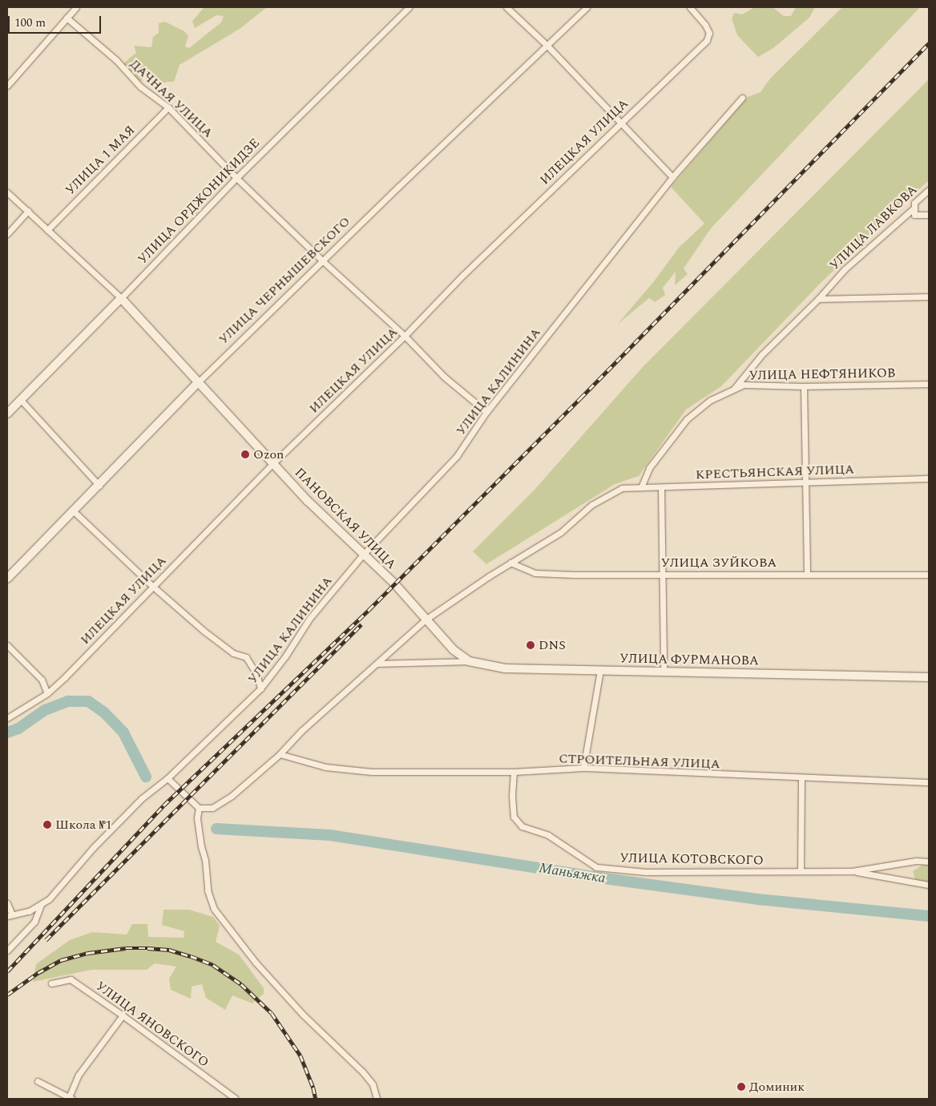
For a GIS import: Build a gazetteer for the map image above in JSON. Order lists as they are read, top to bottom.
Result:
{
  "streets": {
    "main road": [
      "УЛИЦА ОРДЖОНИКИДЗЕ",
      "УЛИЦА ЧЕРНЫШЕВСКОГО",
      "ПАНОВСКАЯ УЛИЦА",
      "УЛИЦА ФУРМАНОВА"
    ],
    "street": [
      "ДАЧНАЯ УЛИЦА",
      "ИЛЕЦКАЯ УЛИЦА",
      "УЛИЦА 1 МАЯ",
      "УЛИЦА ЛАВКОВА",
      "УЛИЦА НЕФТЯНИКОВ",
      "УЛИЦА КАЛИНИНА",
      "КРЕСТЬЯНСКАЯ УЛИЦА",
      "УЛИЦА ЗУЙКОВА",
      "СТРОИТЕЛЬНАЯ УЛИЦА",
      "УЛИЦА КОТОВСКОГО",
      "УЛИЦА ЯНОВСКОГО"
    ]
  },
  "crossings": [
    ["ДАЧНАЯ УЛИЦА", "ИЛЕЦКАЯ УЛИЦА"],
    ["ДАЧНАЯ УЛИЦА", "УЛИЦА 1 МАЯ"],
    ["ДАЧНАЯ УЛИЦА", "УЛИЦА ОРДЖОНИКИДЗЕ"],
    ["ДАЧНАЯ УЛИЦА", "УЛИЦА ЧЕРНЫШЕВСКОГО"],
    ["ДАЧНАЯ УЛИЦА", "УЛИЦА КАЛИНИНА"],
    ["ИЛЕЦКАЯ УЛИЦА", "ПАНОВСКАЯ УЛИЦА"],
    ["УЛИЦА ОРДЖОНИКИДЗЕ", "ПАНОВСКАЯ УЛИЦА"],
    ["УЛИЦА ЛАВКОВА", "УЛИЦА НЕФТЯНИКОВ"],
    ["УЛИЦА ЧЕРНЫШЕВСКОГО", "ПАНОВСКАЯ УЛИЦА"],
    ["УЛИЦА НЕФТЯНИКОВ", "КРЕСТЬЯНСКАЯ УЛИЦА"],
    ["УЛИЦА КАЛИНИНА", "ПАНОВСКАЯ УЛИЦА"],
    ["КРЕСТЬЯНСКАЯ УЛИЦА", "УЛИЦА ЗУЙКОВА"],
    ["ПАНОВСКАЯ УЛИЦА", "УЛИЦА ФУРМАНОВА"],
    ["СТРОИТЕЛЬНАЯ УЛИЦА", "УЛИЦА КОТОВСКОГО"]
  ],
  "water": ["Маньяжка"],
  "places": [
    "Ozon",
    "DNS",
    "Школа №1",
    "Доминик"
  ],
  "scale_bar": "100 m"
}
